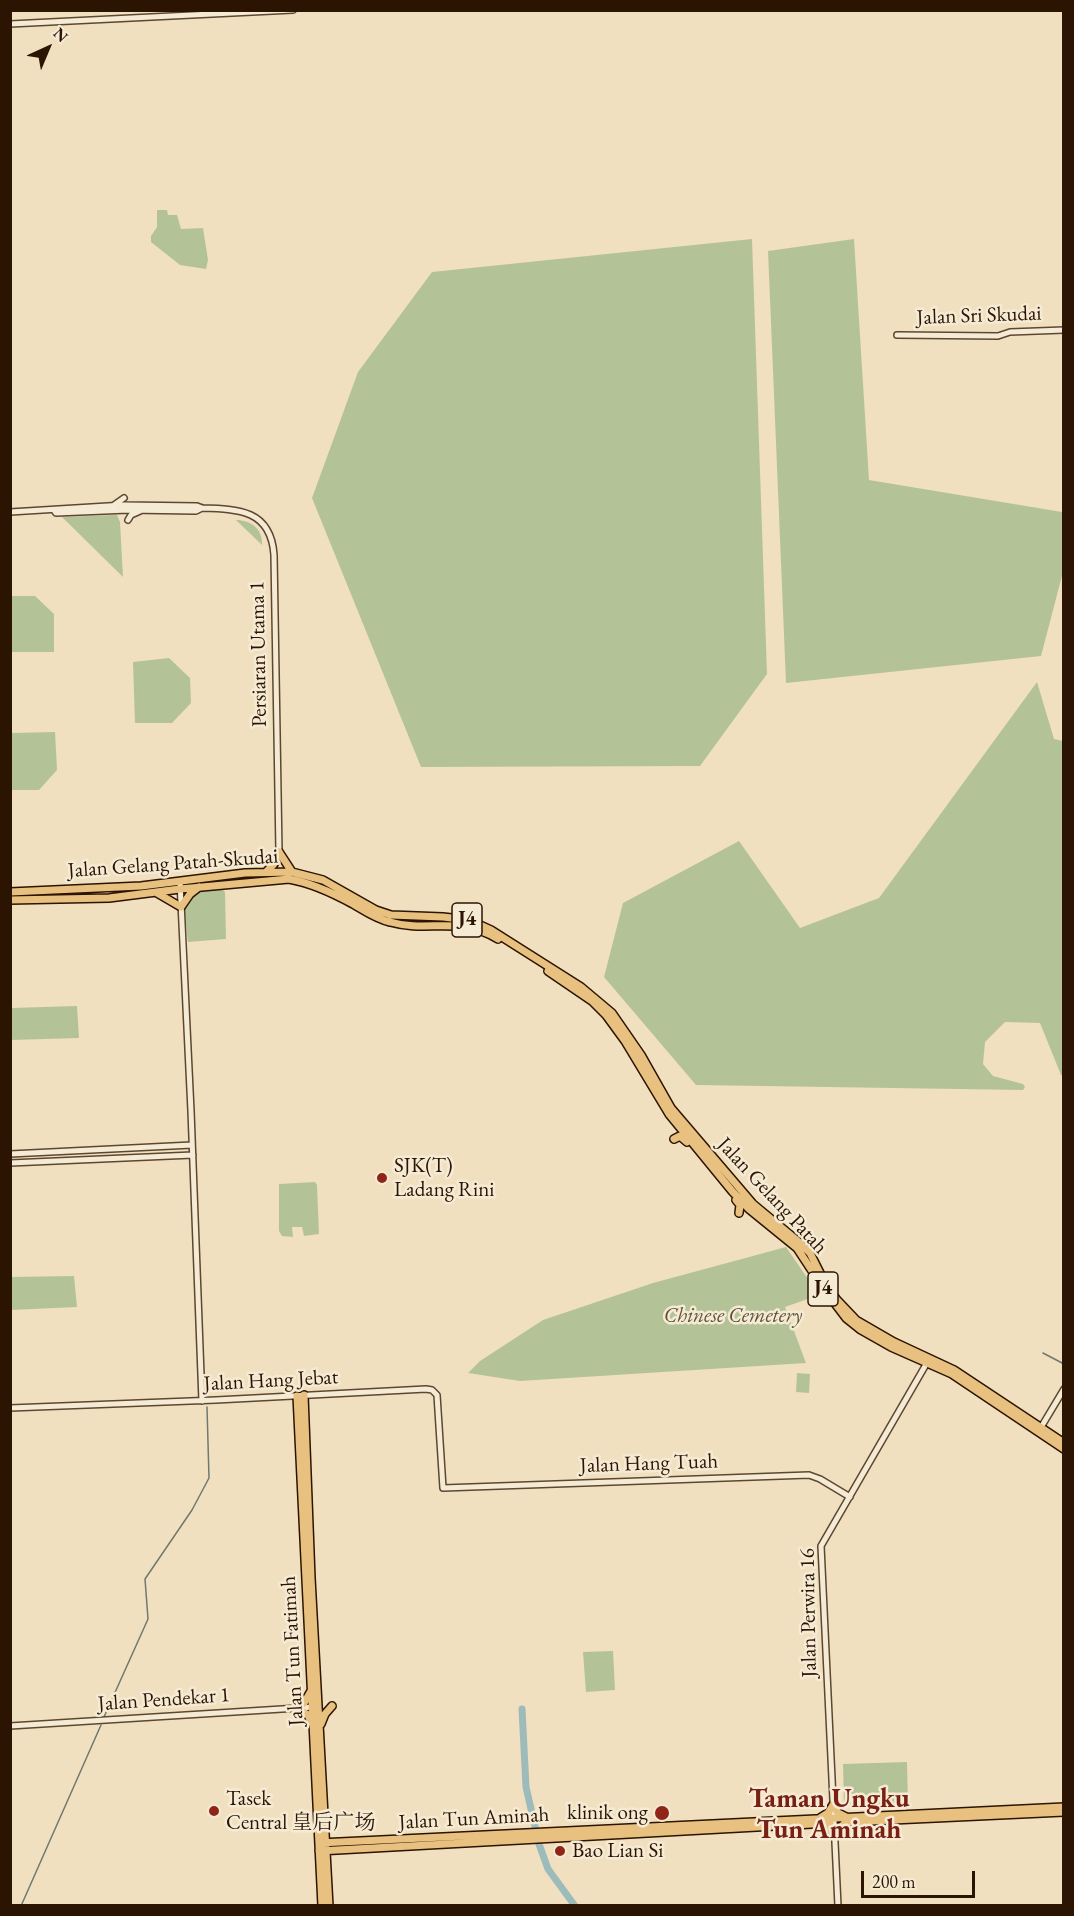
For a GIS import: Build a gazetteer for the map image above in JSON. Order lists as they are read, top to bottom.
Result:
{
  "streets": {
    "main road": [
      "Jalan Gelang Patah-Skudai",
      "J4",
      "Jalan Gelang Patah",
      "Jalan Tun Fatimah",
      "Jalan Tun Aminah"
    ],
    "street": [
      "Jalan Sri Skudai",
      "Persiaran Utama 1",
      "Jalan Hang Jebat",
      "Jalan Hang Tuah",
      "Jalan Perwira 16",
      "Jalan Pendekar 1"
    ]
  },
  "crossings": [
    ["Jalan Gelang Patah-Skudai", "Jalan Gelang Patah"],
    ["J4", "Jalan Gelang Patah"],
    ["J4", "Jalan Perwira 16"],
    ["Jalan Gelang Patah", "Jalan Perwira 16"],
    ["Jalan Hang Jebat", "Jalan Hang Tuah"],
    ["Jalan Hang Jebat", "Jalan Tun Fatimah"],
    ["Jalan Hang Tuah", "Jalan Perwira 16"],
    ["Jalan Perwira 16", "Jalan Tun Aminah"],
    ["Jalan Tun Fatimah", "Jalan Pendekar 1"],
    ["Jalan Tun Fatimah", "Jalan Tun Aminah"]
  ],
  "districts": ["Taman Ungku Tun Aminah"],
  "parks": ["Chinese Cemetery"],
  "places": [
    "SJK(T) Ladang Rini",
    "Tasek Central 皇后广场",
    "klinik ong",
    "Bao Lian Si"
  ],
  "scale_bar": "200 m",
  "north": "top right"
}
